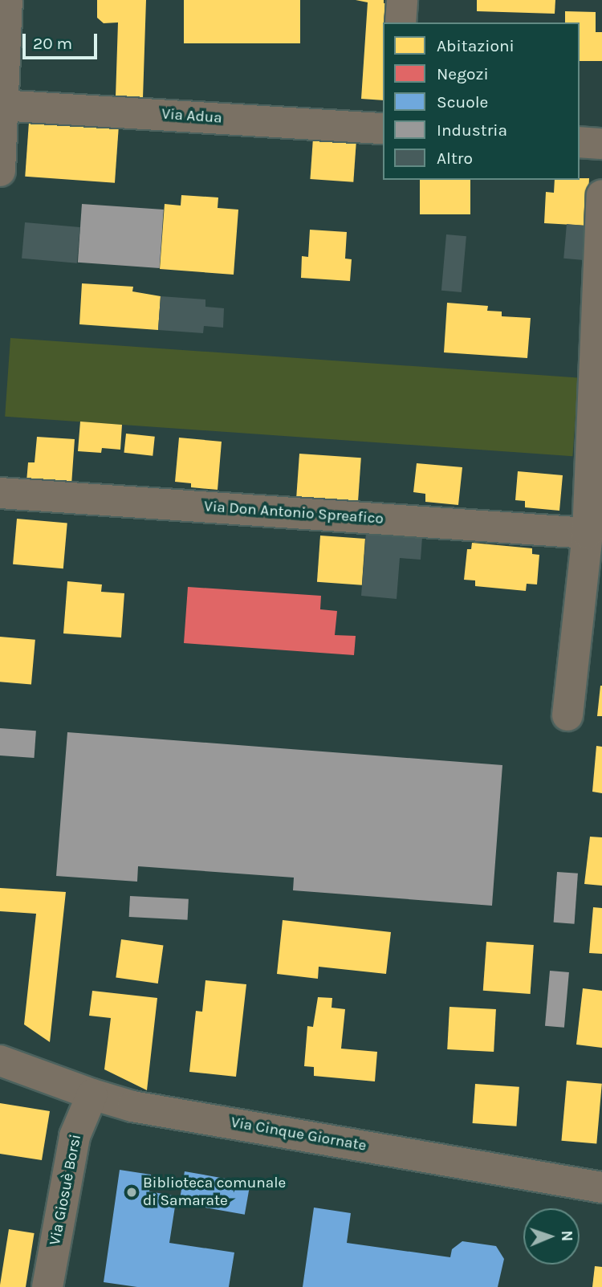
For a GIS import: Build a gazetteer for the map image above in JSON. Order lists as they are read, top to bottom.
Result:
{
  "streets": {
    "street": [
      "Via Adua",
      "Via Don Antonio Spreafico",
      "Via Cinque Giornate",
      "Via Giosuè Borsi"
    ]
  },
  "crossings": [
    ["Via Cinque Giornate", "Via Giosuè Borsi"]
  ],
  "places": ["Biblioteca comunale di Samarate"],
  "legend": [
    "Abitazioni",
    "Negozi",
    "Scuole",
    "Industria",
    "Altro"
  ],
  "scale_bar": "20 m",
  "north": "right"
}
